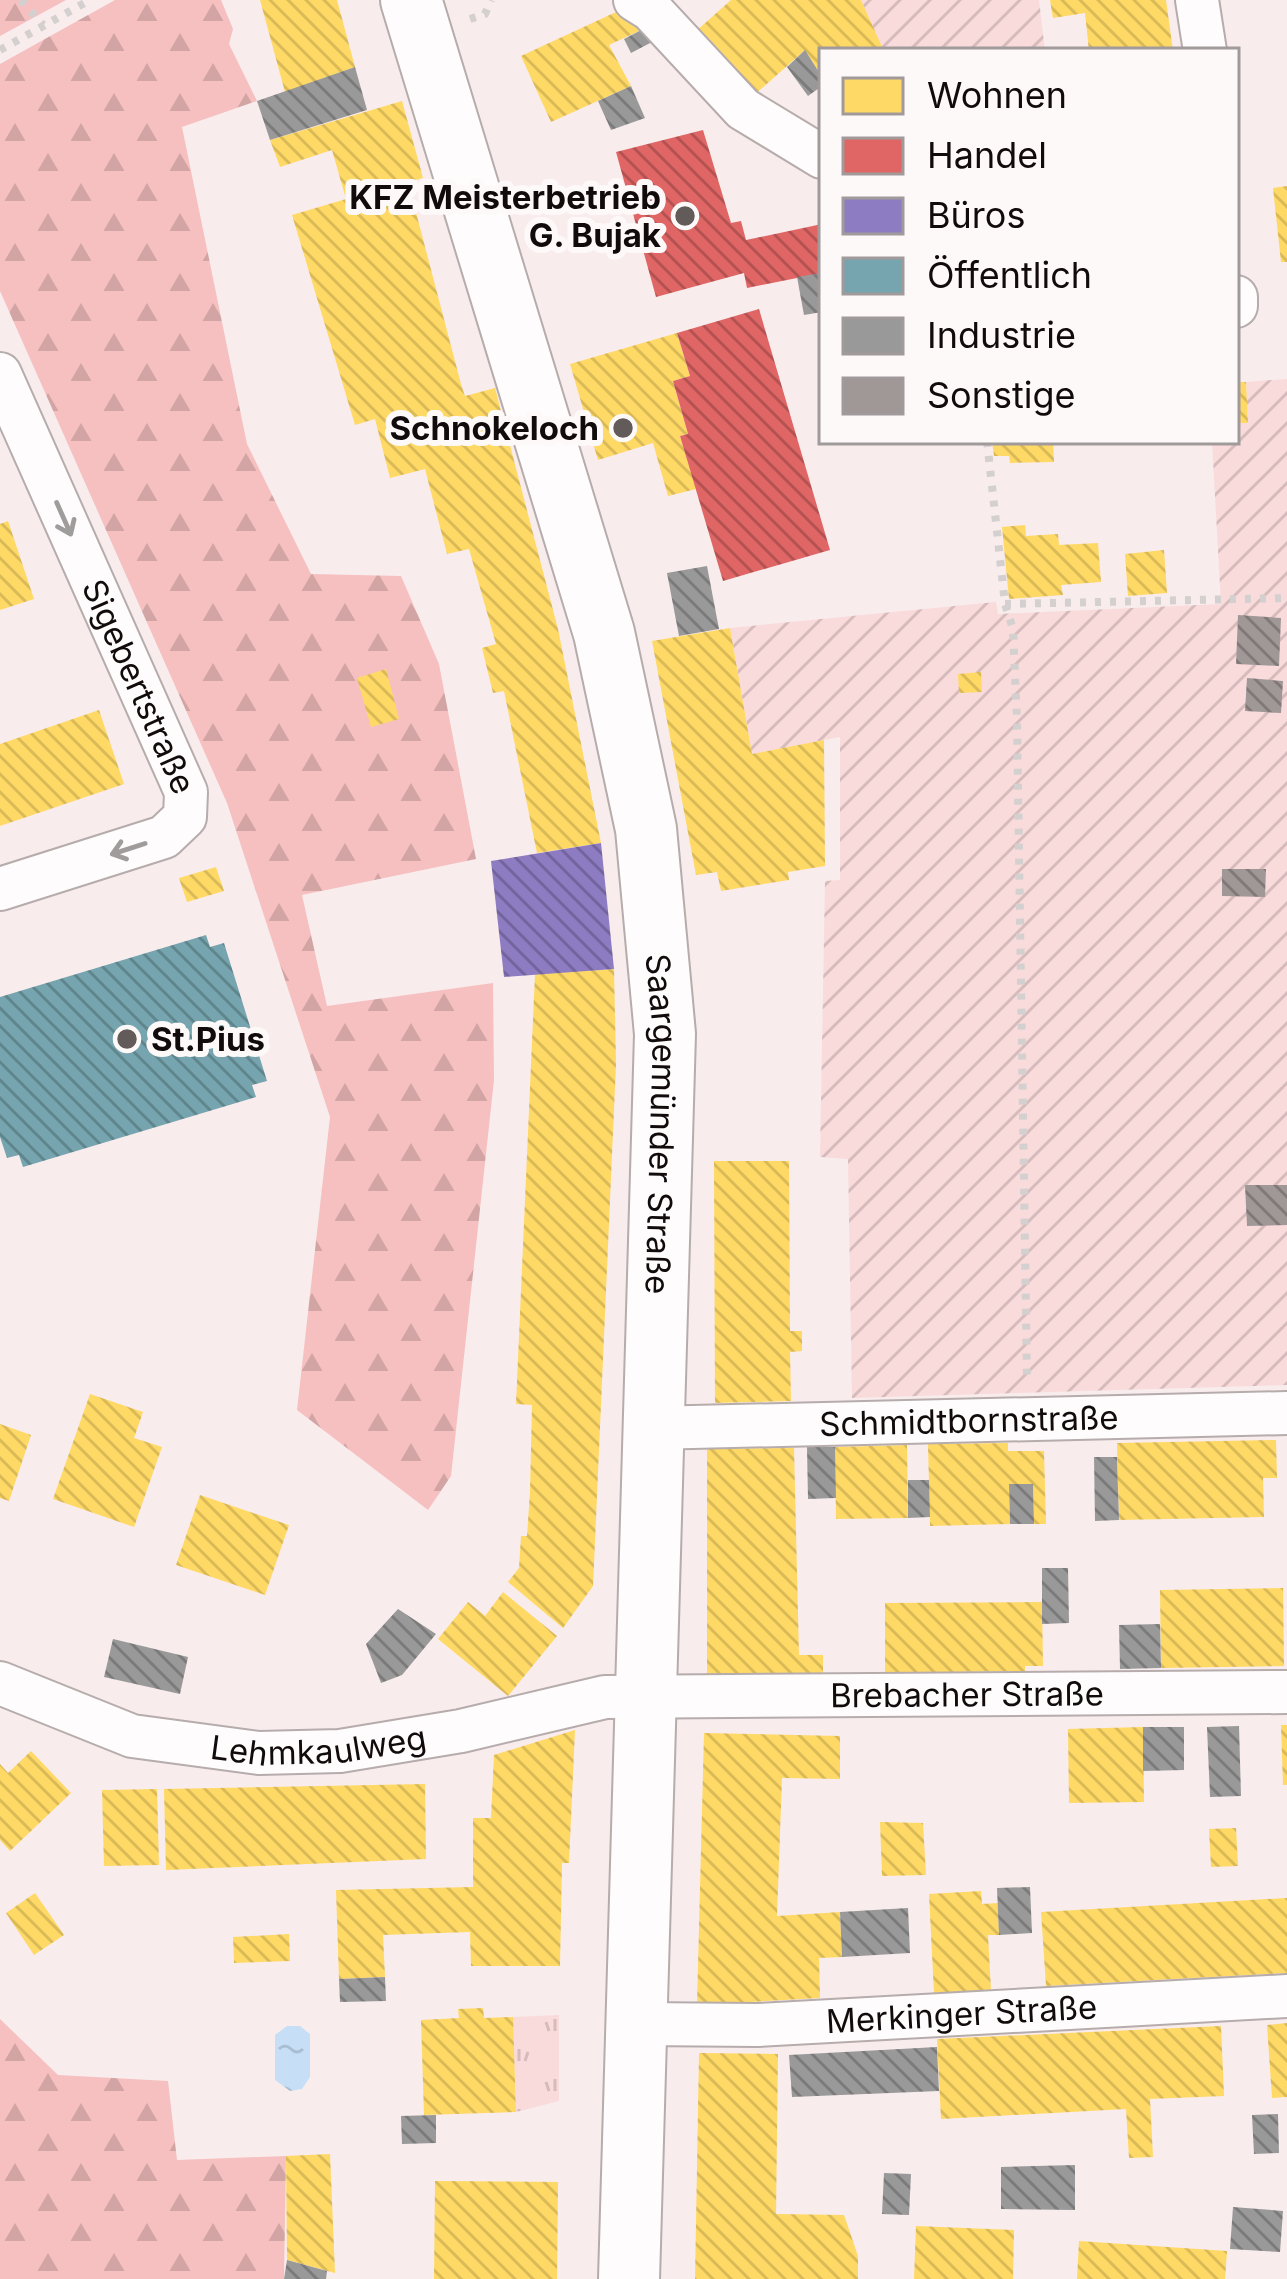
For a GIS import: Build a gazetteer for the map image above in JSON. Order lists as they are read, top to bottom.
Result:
{
  "streets": {
    "street": [
      "Sigebertstraße",
      "Saargemünder Straße",
      "Schmidtbornstraße",
      "Brebacher Straße",
      "Lehmkaulweg",
      "Merkinger Straße"
    ]
  },
  "crossings": [
    ["Saargemünder Straße", "Schmidtbornstraße"],
    ["Saargemünder Straße", "Brebacher Straße"],
    ["Saargemünder Straße", "Lehmkaulweg"],
    ["Saargemünder Straße", "Merkinger Straße"],
    ["Brebacher Straße", "Lehmkaulweg"]
  ],
  "places": ["KFZ Meisterbetrieb G. Bujak", "Schnokeloch", "St.Pius"],
  "legend": [
    "Wohnen",
    "Handel",
    "Büros",
    "Öffentlich",
    "Industrie",
    "Sonstige"
  ]
}
